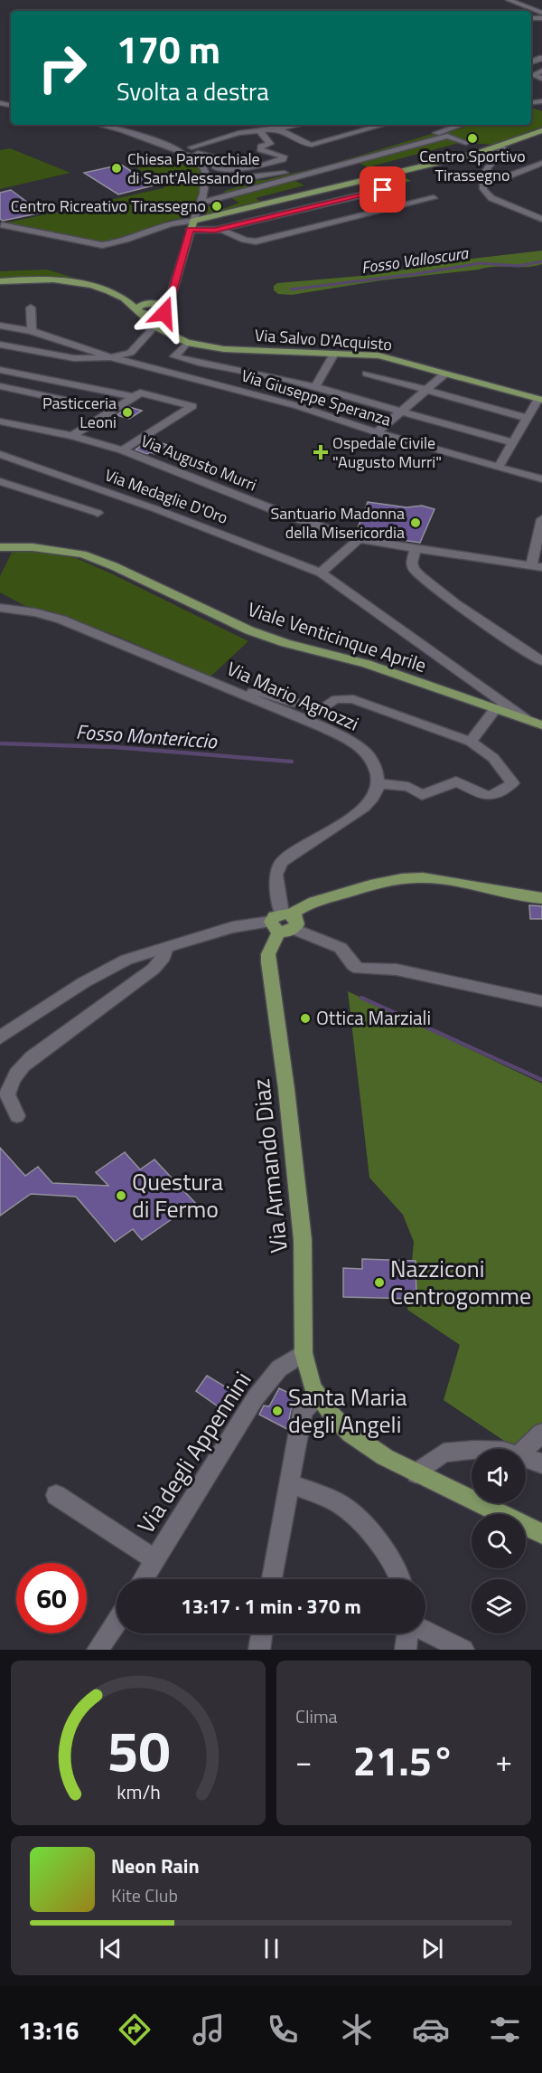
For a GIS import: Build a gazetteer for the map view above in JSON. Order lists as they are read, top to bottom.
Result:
{
  "streets": {
    "main road": ["Via Salvo D'Acquisto", "Viale Venticinque Aprile", "Via Armando Diaz"],
    "street": [
      "Via Giuseppe Speranza",
      "Via Augusto Murri",
      "Via Medaglie D'Oro",
      "Via Mario Agnozzi",
      "Via degli Appennini"
    ]
  },
  "crossings": [
    ["Via Medaglie D'Oro", "Viale Venticinque Aprile"],
    ["Via Armando Diaz", "Via degli Appennini"]
  ],
  "water": ["Fosso Valloscura", "Fosso Montericcio"],
  "places": {
    "other": [
      "Centro Sportivo Tirassegno",
      "Chiesa Parrocchiale di Sant'Alessandro",
      "Centro Ricreativo Tirassegno",
      "Pasticceria Leoni",
      "Santuario Madonna della Misericordia",
      "Ottica Marziali",
      "Questura di Fermo",
      "Nazziconi Centrogomme",
      "Santa Maria degli Angeli"
    ],
    "health": ["Ospedale Civile \"Augusto Murri\""]
  },
  "page": {
    "turn": ["170 m", "Svolta a destra"],
    "limit": "60",
    "trip": "13:17 · 1 min · 370 m",
    "tile": "Clima",
    "heat": ["−", "21.5°", "+"],
    "song": ["Neon Rain", "Kite Club"],
    "tabs": "13:16",
    "gauge": ["50", "km/h"]
  }
}
